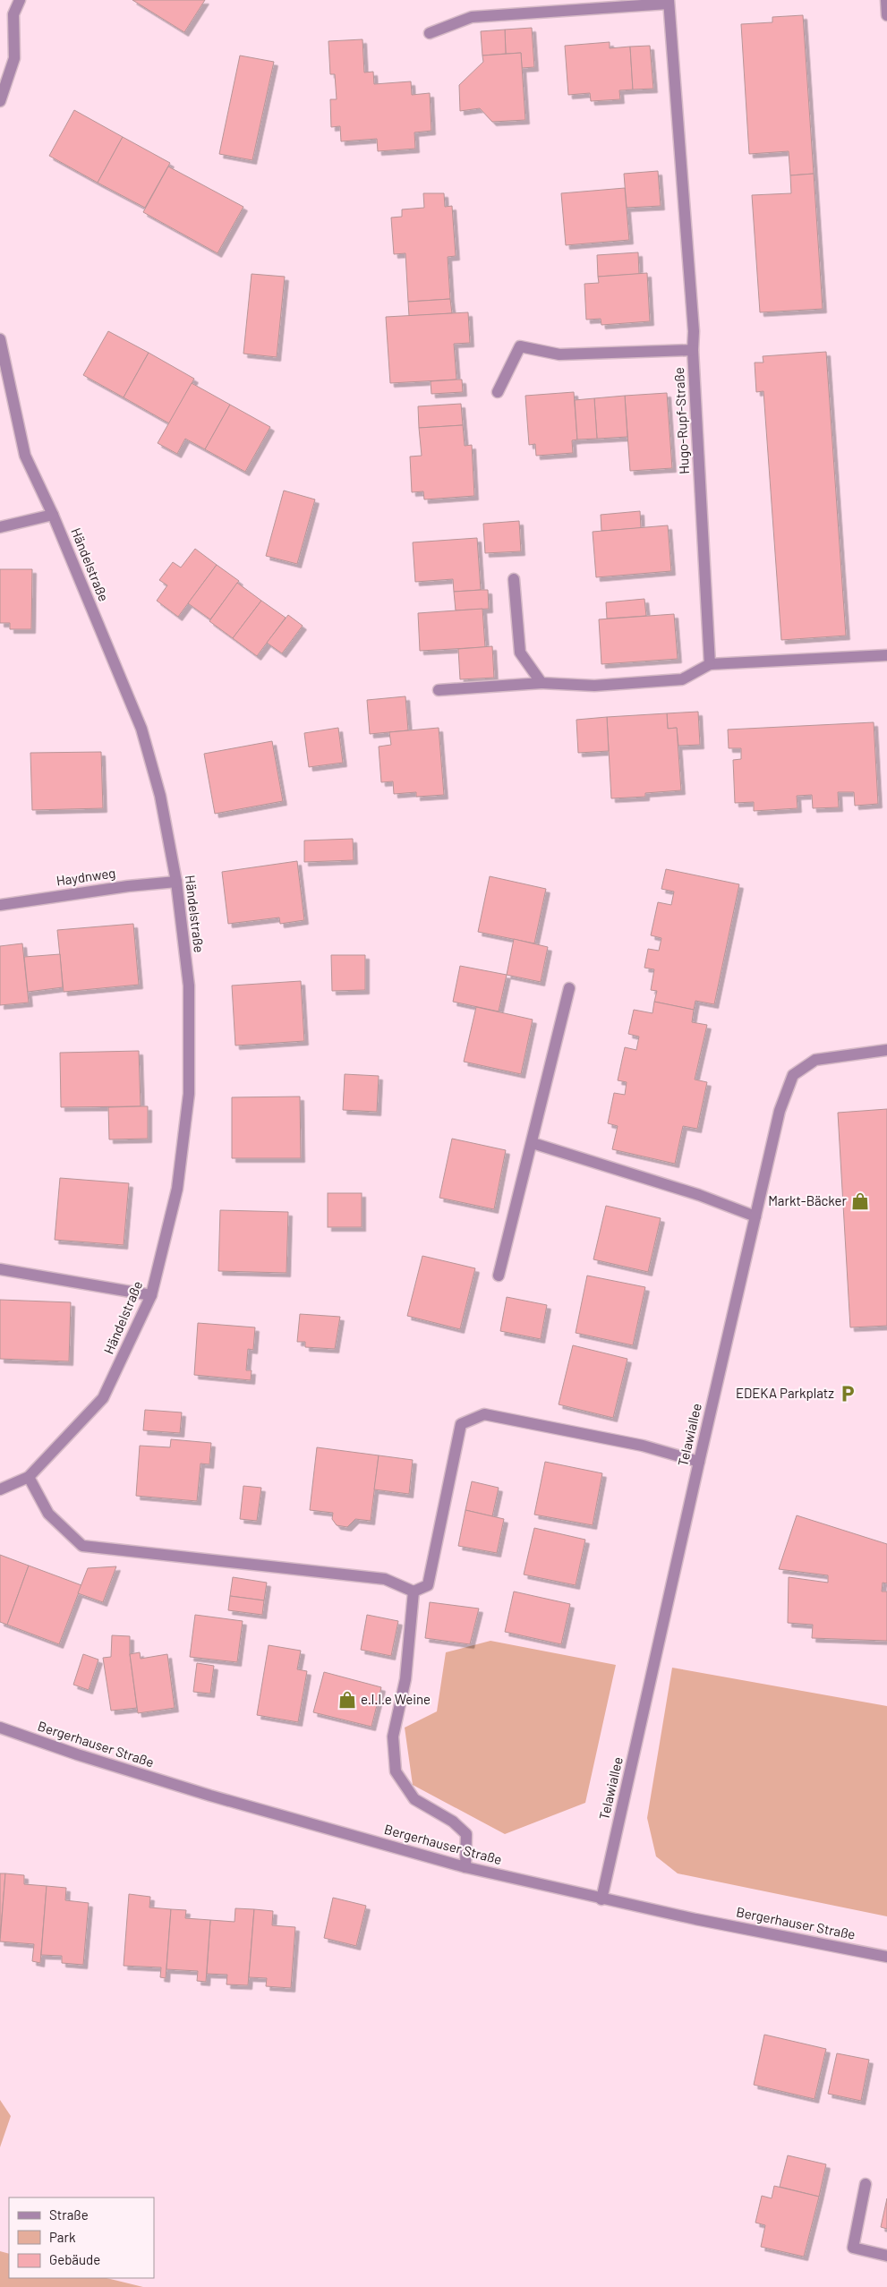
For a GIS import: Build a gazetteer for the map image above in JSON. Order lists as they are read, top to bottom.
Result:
{
  "streets": {
    "street": [
      "Hugo-Rupf-Straße",
      "Händelstraße",
      "Haydnweg",
      "Telawiallee",
      "Bergerhauser Straße"
    ]
  },
  "crossings": [
    ["Händelstraße", "Haydnweg"],
    ["Telawiallee", "Bergerhauser Straße"]
  ],
  "places": {
    "shop": ["Markt-Bäcker", "e.l.l.e Weine"],
    "parking": ["EDEKA Parkplatz"]
  },
  "legend": ["Straße", "Park", "Gebäude"]
}
